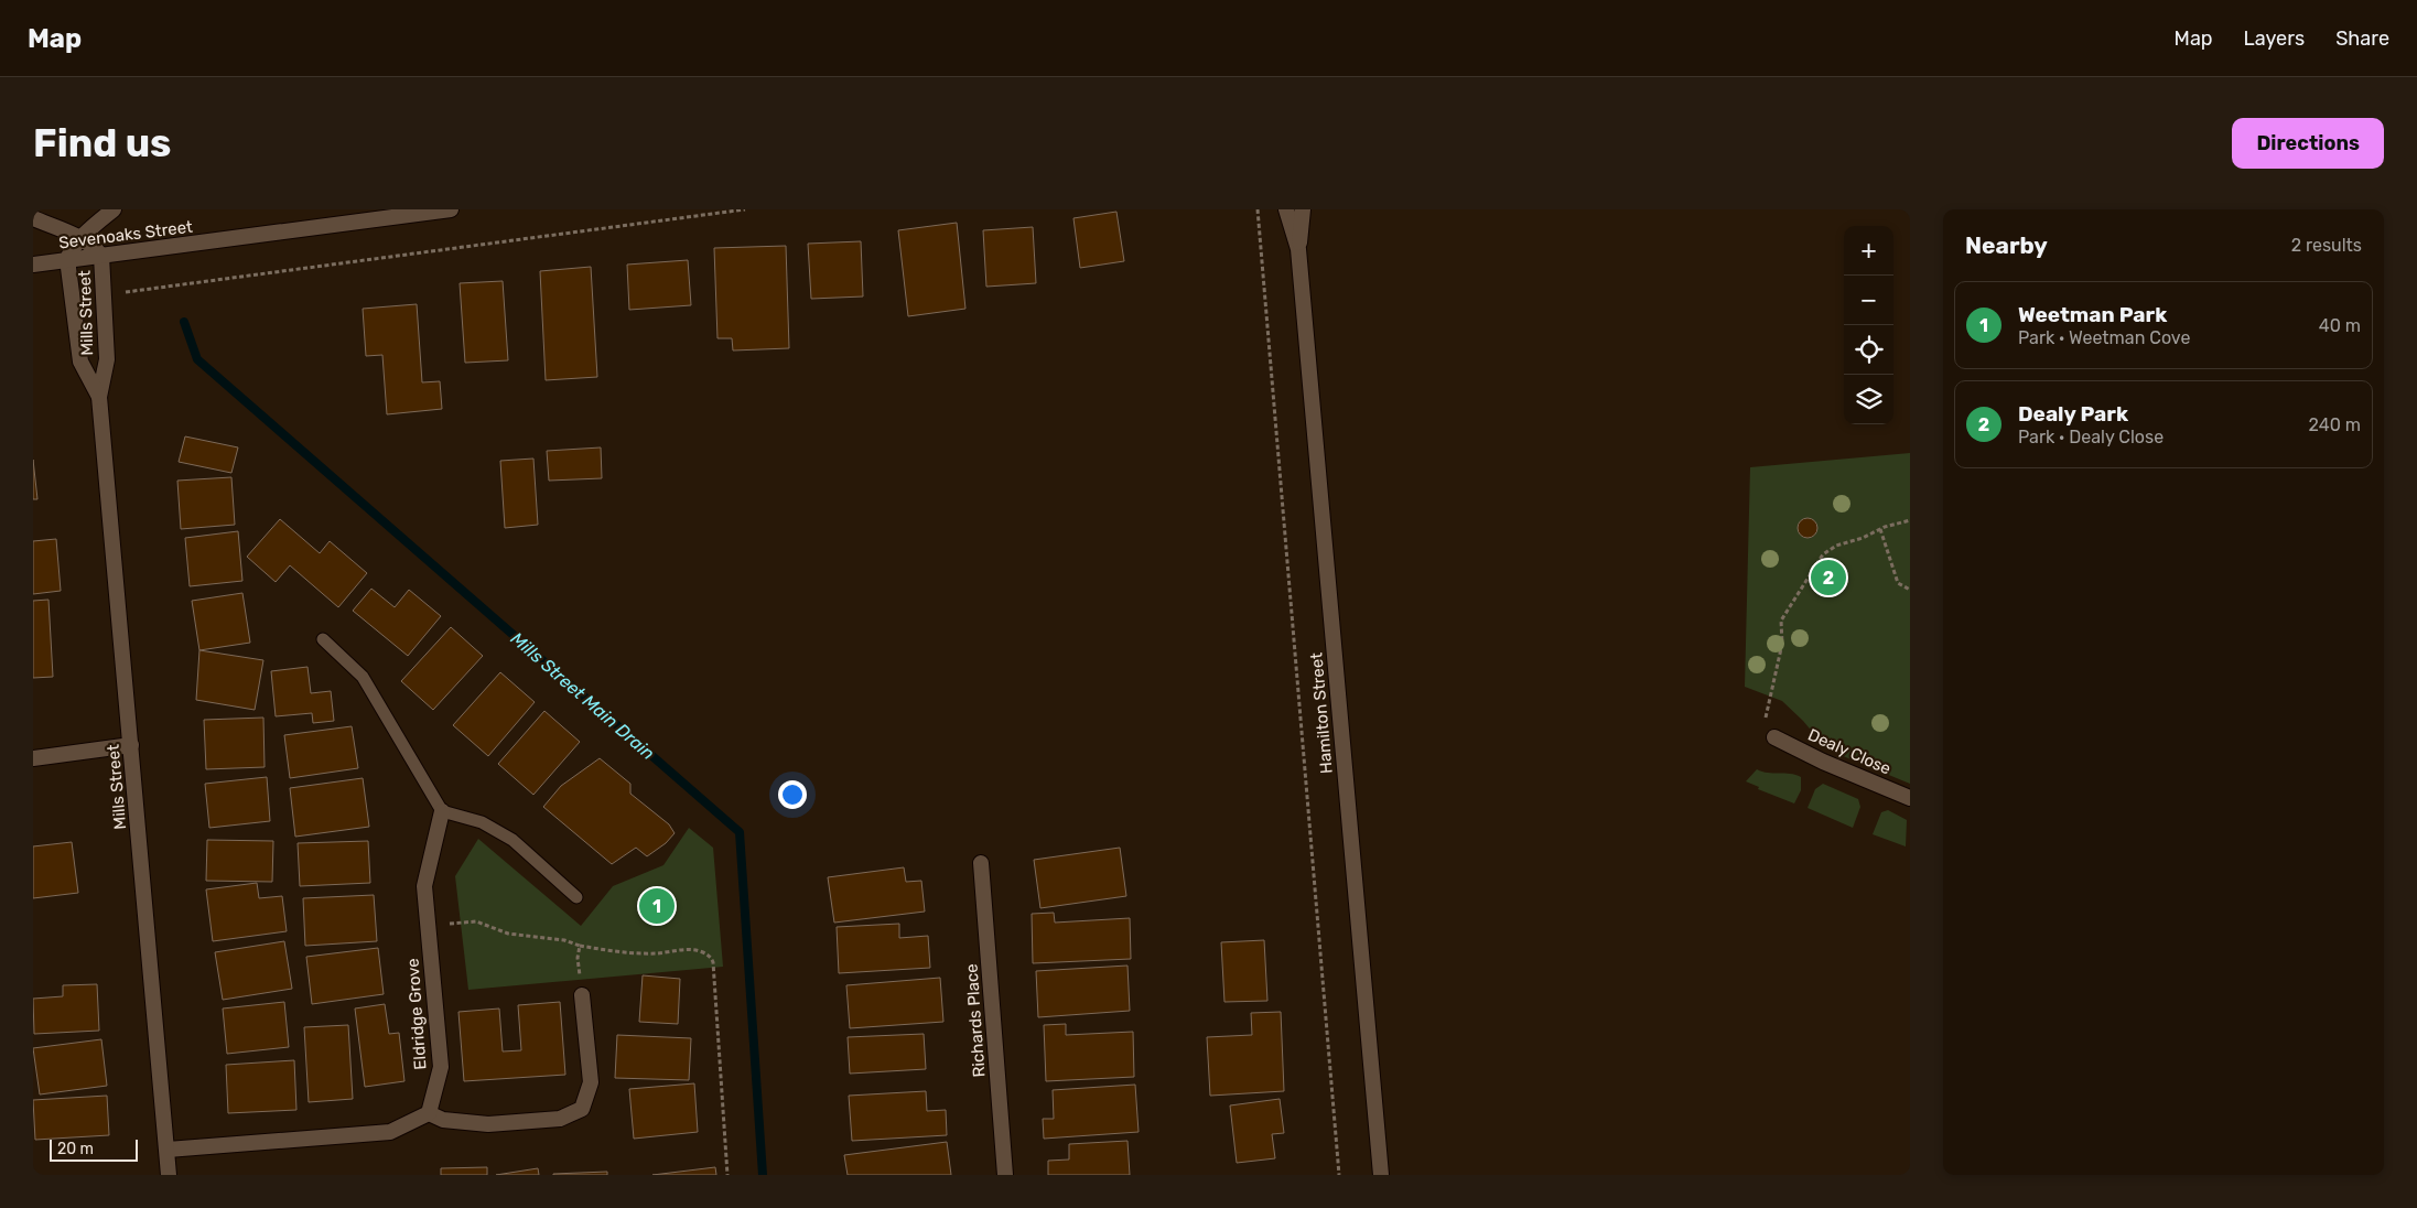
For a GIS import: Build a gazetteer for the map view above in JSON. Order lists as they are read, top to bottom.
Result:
{
  "streets": {
    "street": [
      "Sevenoaks Street",
      "Mills Street",
      "Hamilton Street",
      "Dealy Close",
      "Eldridge Grove",
      "Richards Place"
    ]
  },
  "crossings": [
    ["Sevenoaks Street", "Mills Street"]
  ],
  "water": ["Mills Street Main Drain"],
  "scale_bar": "20 m",
  "page": {
    "header": "Map",
    "nav": ["Map", "Layers", "Share"],
    "buttons": "Directions",
    "title": "Find us",
    "heading": ["Nearby", "2 results"],
    "map_buttons": ["+", "−"],
    "list": [
      {
        "mark": "1",
        "name": "Weetman Park",
        "note": "Park · Weetman Cove",
        "value": "40 m"
      },
      {
        "mark": "2",
        "name": "Dealy Park",
        "note": "Park · Dealy Close",
        "value": "240 m"
      }
    ],
    "pins": ["2", "1"],
    "scale": "20 m"
  }
}
